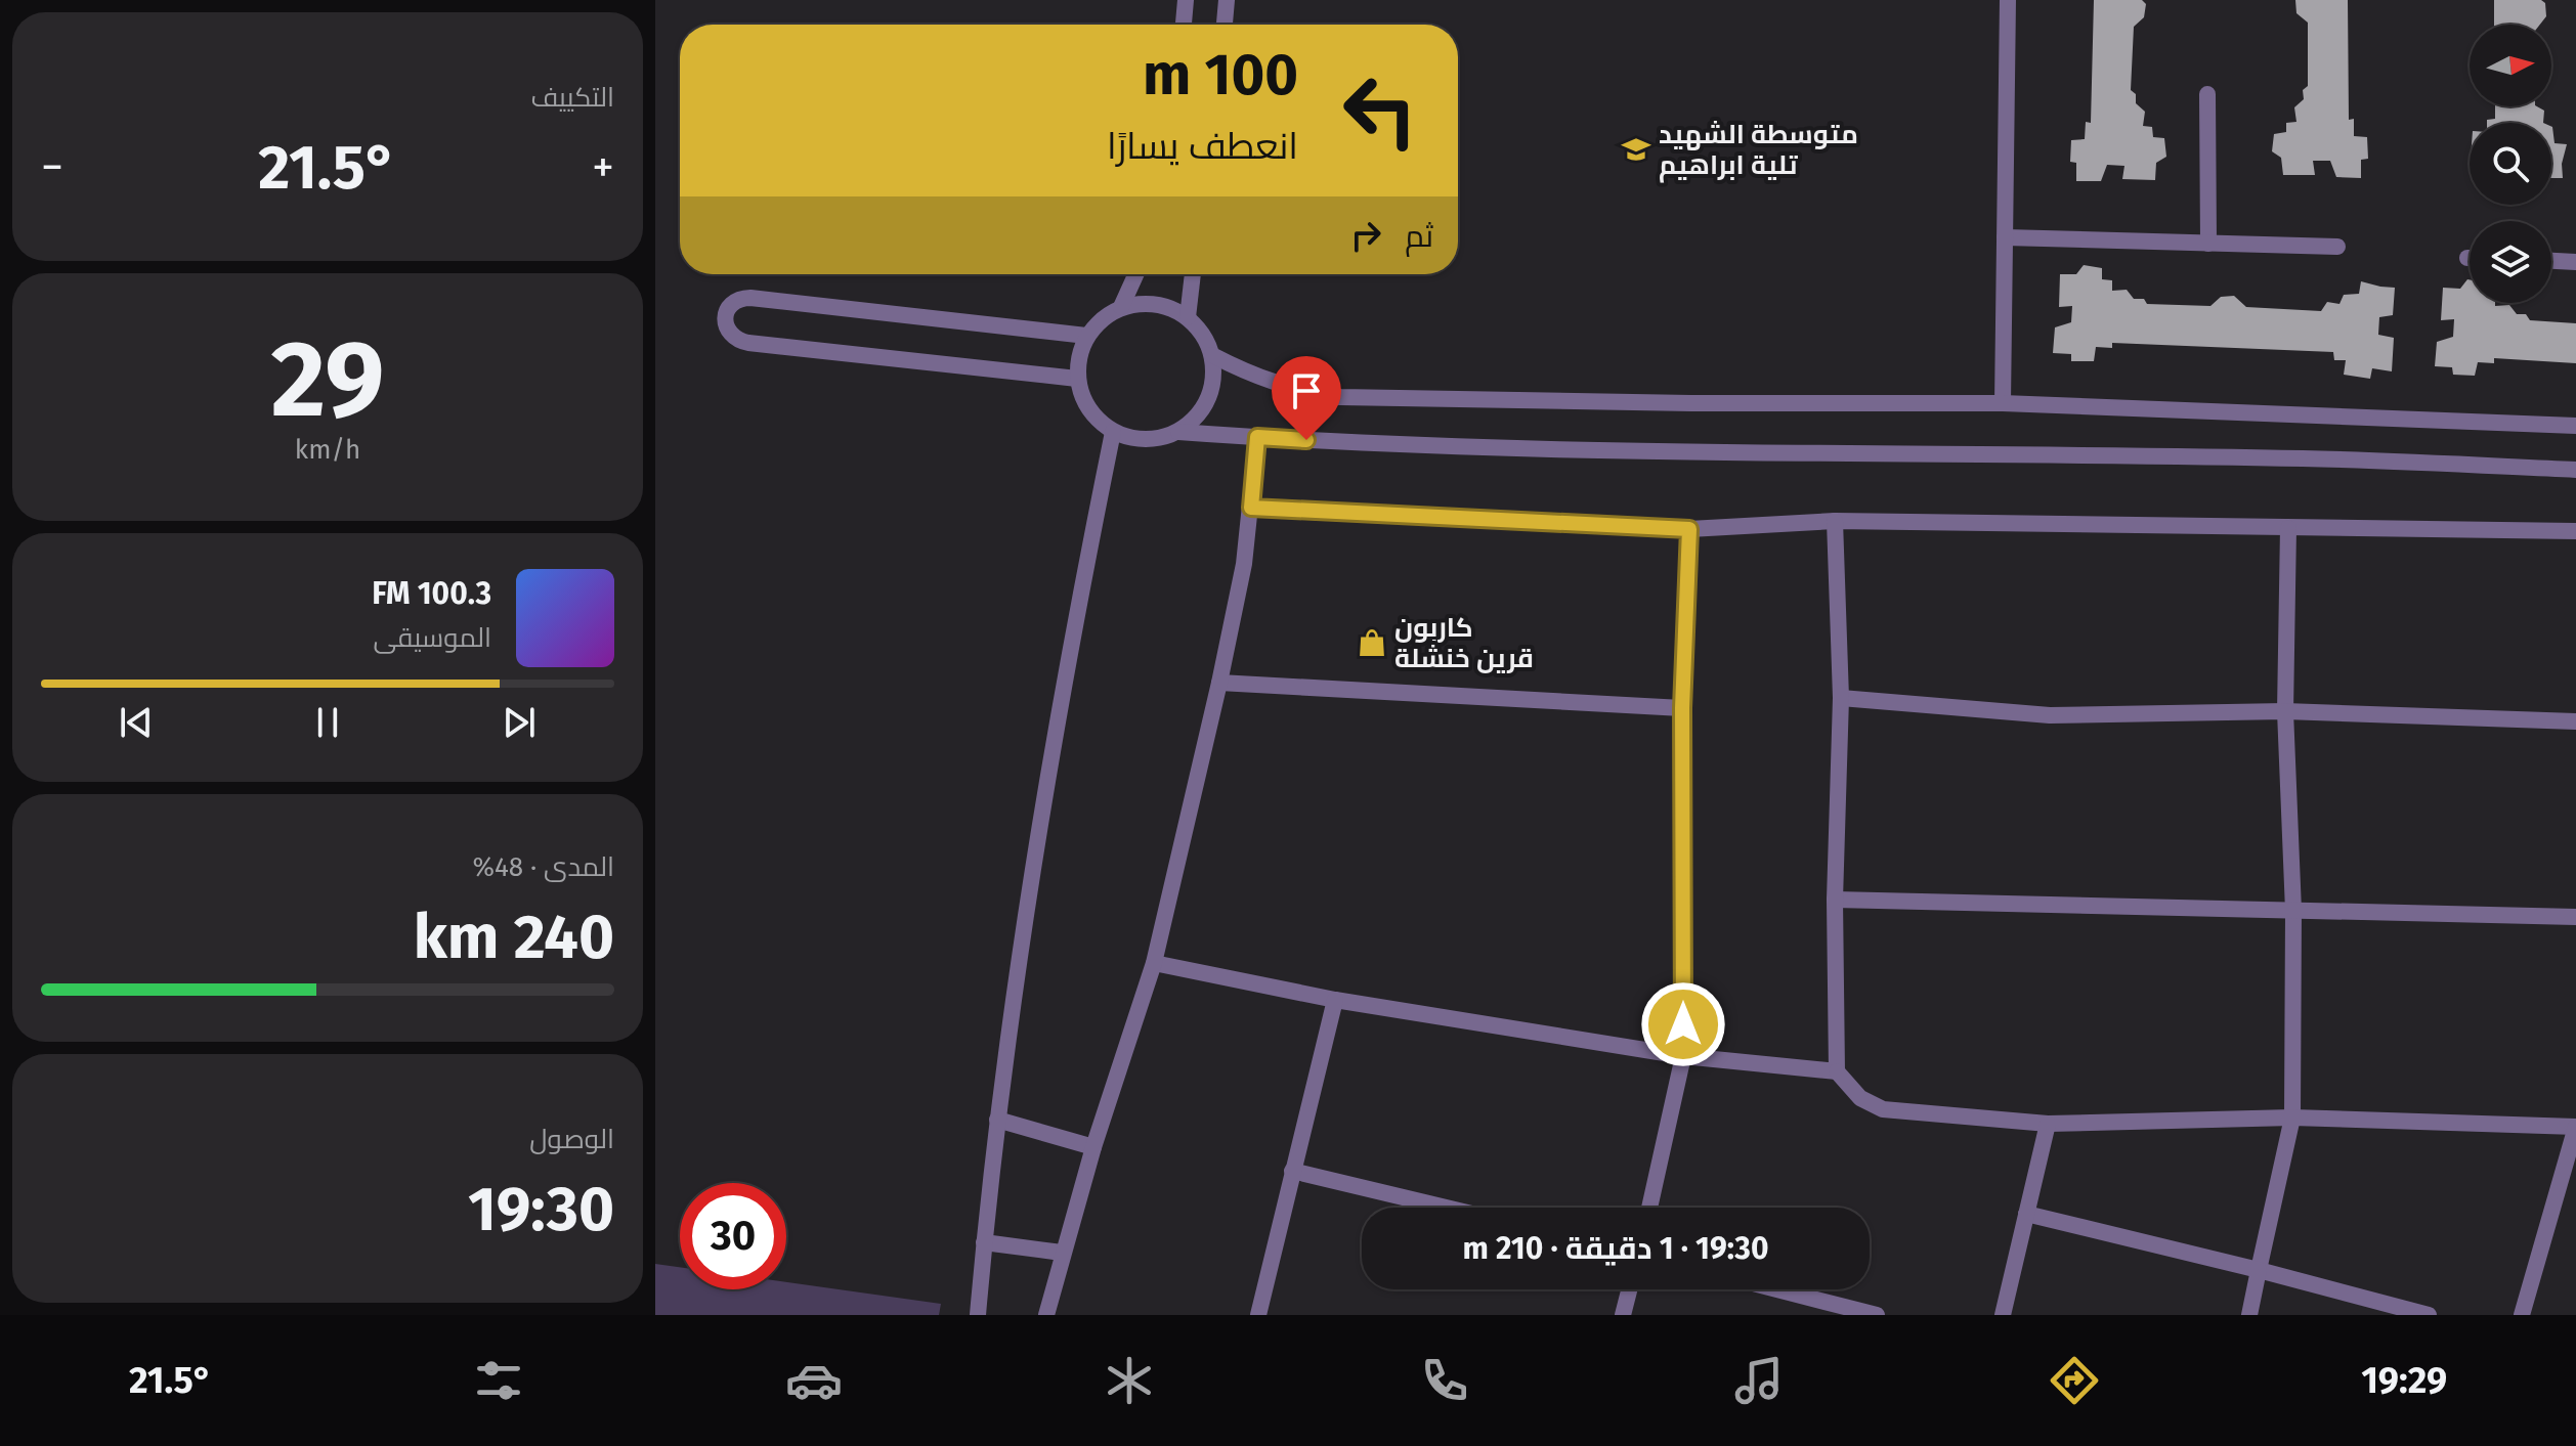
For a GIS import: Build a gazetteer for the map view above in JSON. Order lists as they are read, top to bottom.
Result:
{
  "places": {
    "school or university": ["متوسطة الشهيد تلية ابراهيم"],
    "shop": ["كاربون قرين خنشلة"]
  },
  "north": "right",
  "page": {
    "tile": [
      "التكييف",
      ["29", "km/h"],
      ["المدى · 48%", "240 km"],
      ["الوصول", "19:30"]
    ],
    "turn": ["100 m", "انعطف يسارًا"],
    "heat": ["−", "21.5°", "+"],
    "then": "ثم",
    "song": ["100.3 FM", "الموسيقى"],
    "limit": "30",
    "trip": "19:30 · 1 دقيقة · 210 m",
    "tabs": ["19:29", "21.5°"]
  }
}
